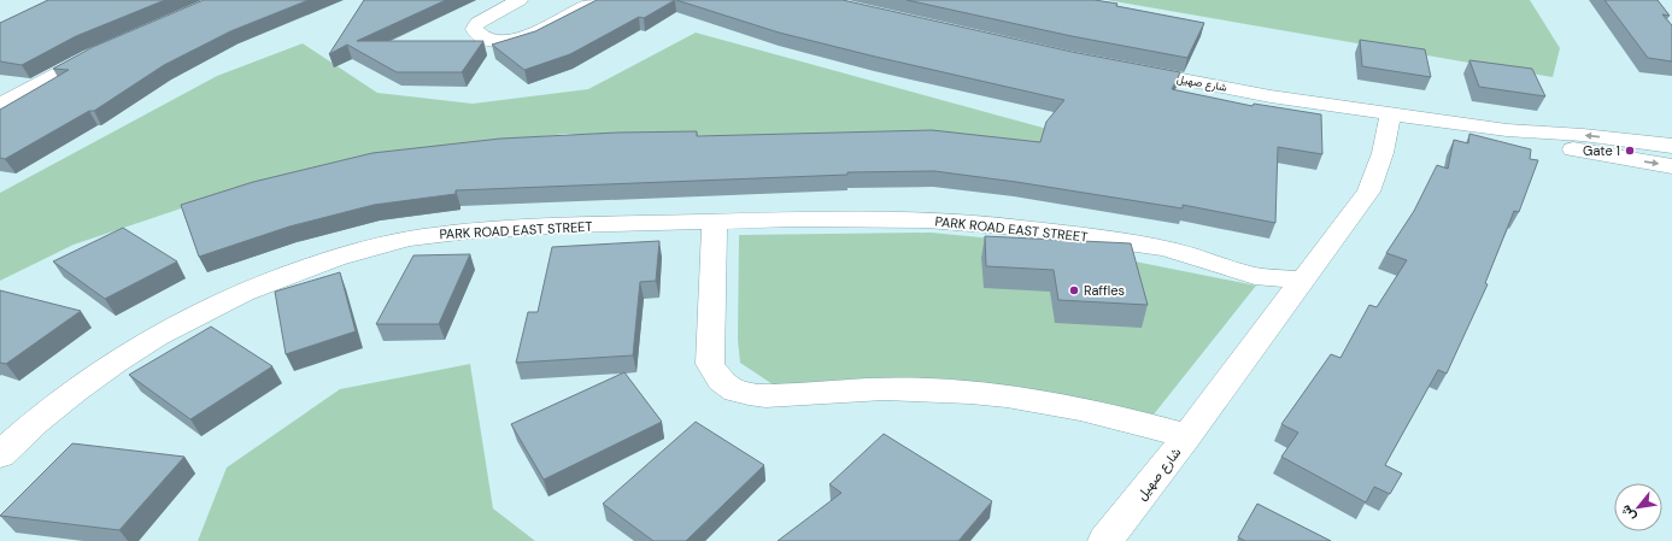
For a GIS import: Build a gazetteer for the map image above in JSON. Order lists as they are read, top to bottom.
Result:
{
  "streets": {
    "street": ["شارع صهيل", "PARK ROAD EAST STREET"]
  },
  "crossings": [
    ["شارع صهيل", "PARK ROAD EAST STREET"]
  ],
  "places": ["Gate 1", "Raffles"],
  "north": "bottom left"
}
